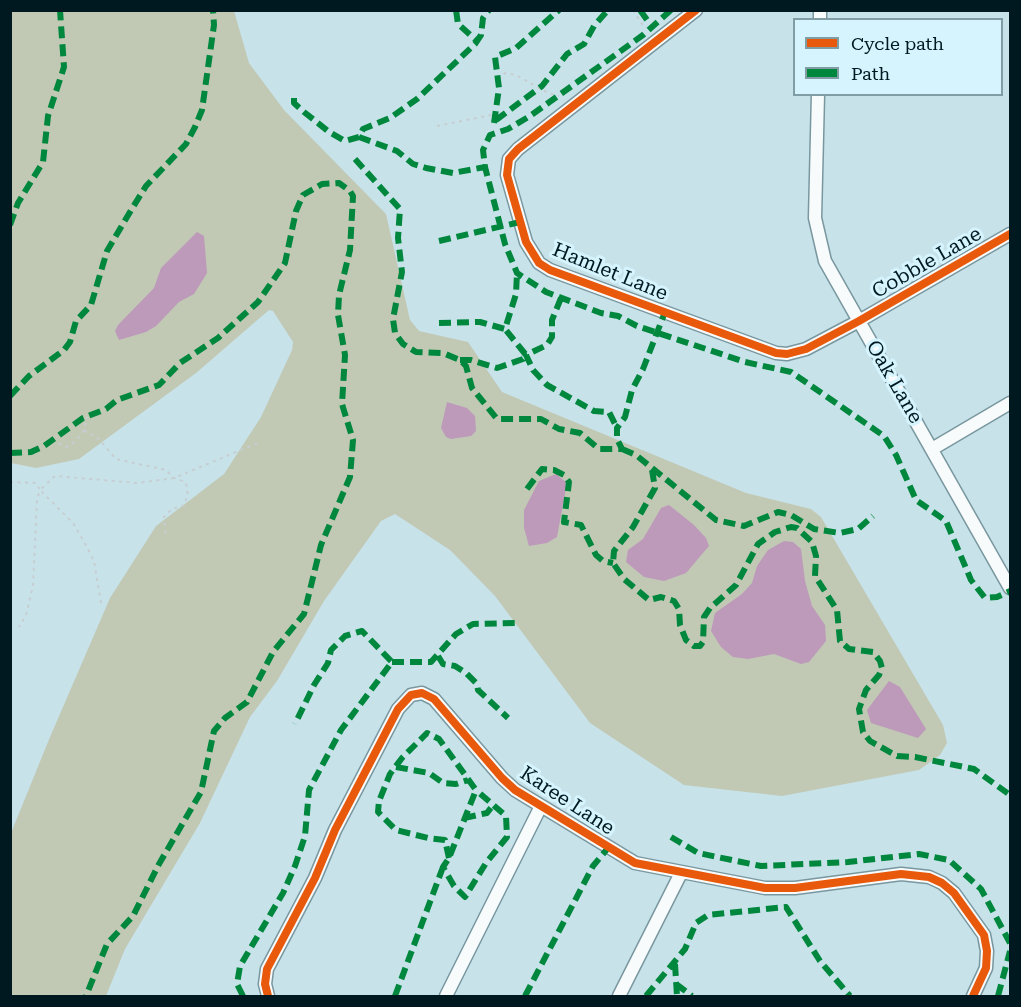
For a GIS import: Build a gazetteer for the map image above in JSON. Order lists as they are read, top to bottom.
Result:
{
  "streets": {
    "street": [
      "Cobble Lane",
      "Hamlet Lane",
      "Oak Lane",
      "Karee Lane"
    ]
  },
  "crossings": [
    ["Cobble Lane", "Hamlet Lane"],
    ["Cobble Lane", "Oak Lane"],
    ["Hamlet Lane", "Oak Lane"]
  ],
  "legend": ["Cycle path", "Path"]
}
